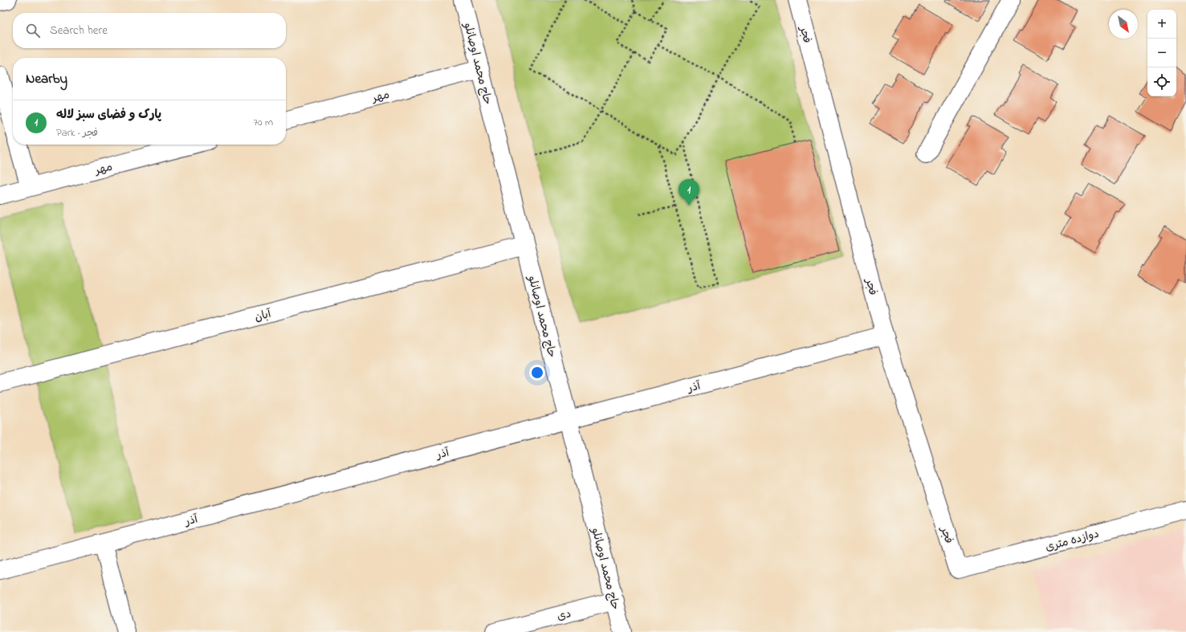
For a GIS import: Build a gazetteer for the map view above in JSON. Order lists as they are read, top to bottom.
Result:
{
  "streets": {
    "street": [
      "فجر",
      "حاج محمد اوصانلو",
      "مهر",
      "آبان",
      "آذر",
      "دوازده متری",
      "دی"
    ]
  },
  "crossings": [
    ["فجر", "آذر"],
    ["فجر", "دوازده متری"],
    ["حاج محمد اوصانلو", "مهر"],
    ["حاج محمد اوصانلو", "آبان"],
    ["حاج محمد اوصانلو", "آذر"],
    ["حاج محمد اوصانلو", "دی"]
  ],
  "north": "bottom right",
  "page": {
    "map_buttons": ["+", "−"],
    "search": "Search here",
    "heading": "Nearby",
    "list": [
      {
        "mark": "1",
        "name": "پارک و فضای سبز لاله",
        "note": "Park · فجر",
        "value": "70 m"
      }
    ],
    "pins": "1"
  }
}
